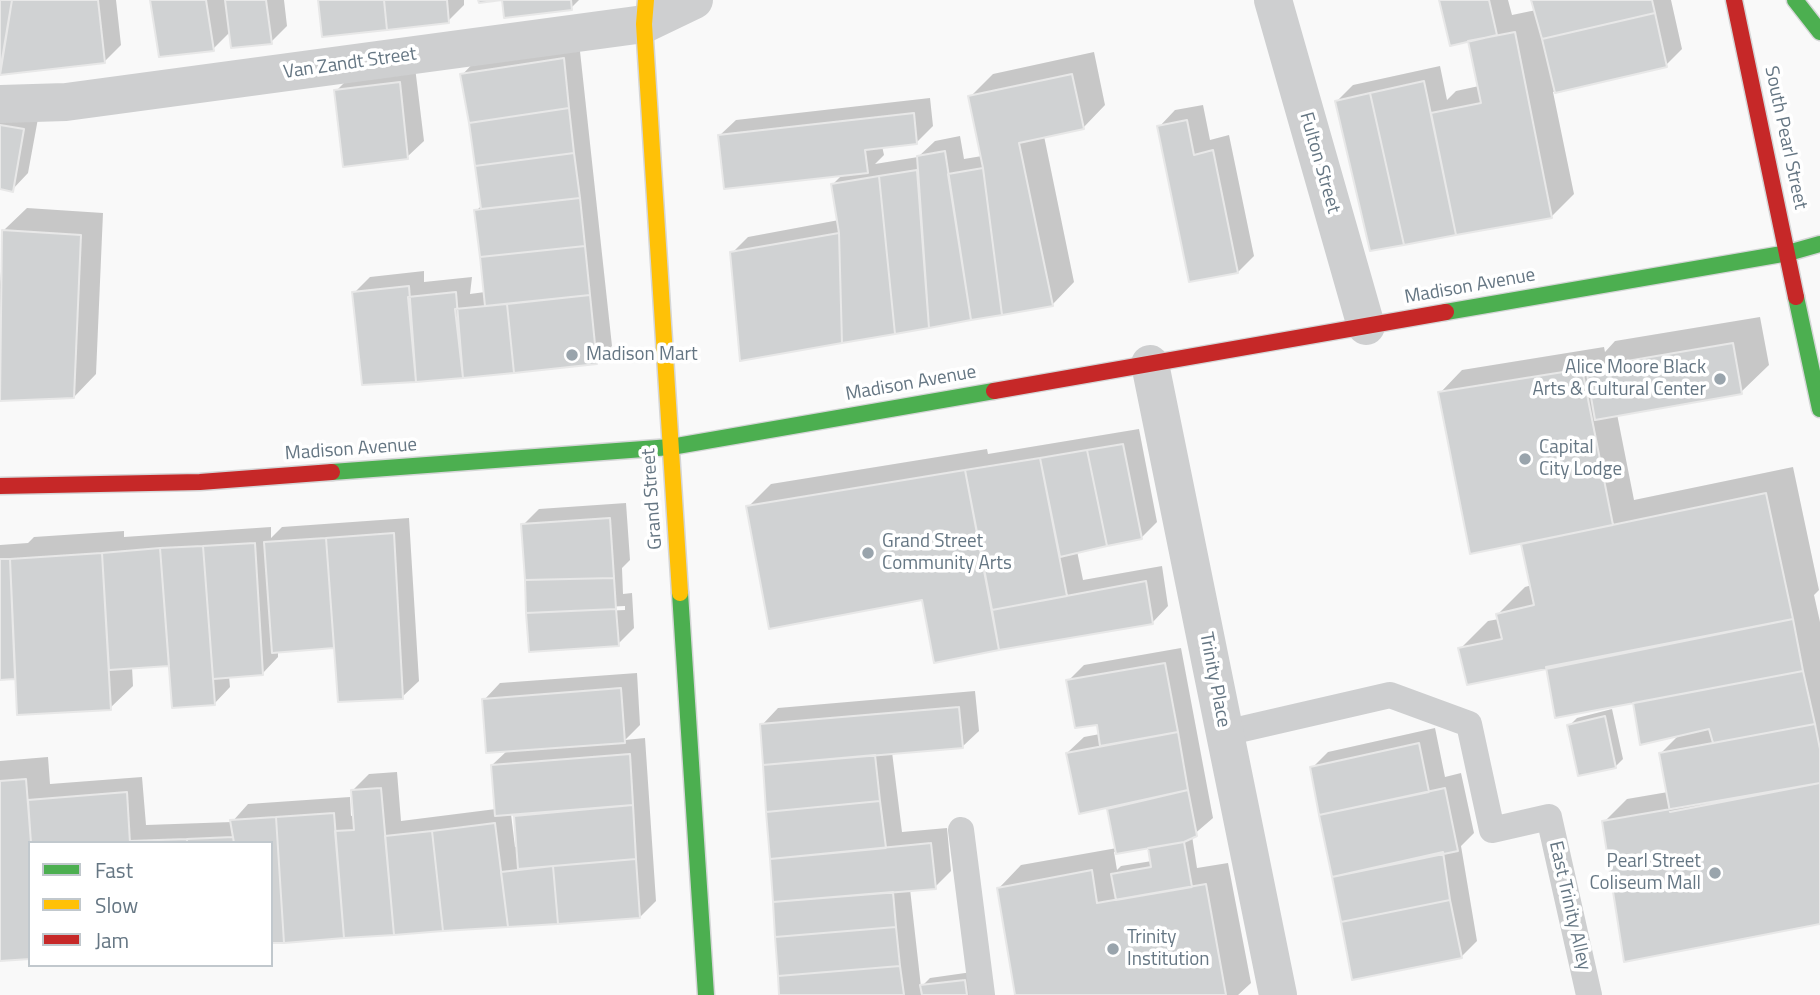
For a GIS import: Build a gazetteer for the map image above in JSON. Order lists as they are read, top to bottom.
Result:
{
  "streets": {
    "main road": ["South Pearl Street", "Madison Avenue", "Grand Street"],
    "street": ["Van Zandt Street", "Fulton Street", "Trinity Place"],
    "lane": ["East Trinity Alley"]
  },
  "crossings": [
    ["Van Zandt Street", "Grand Street"],
    ["South Pearl Street", "Madison Avenue"],
    ["Fulton Street", "Madison Avenue"],
    ["Madison Avenue", "Grand Street"],
    ["Madison Avenue", "Trinity Place"],
    ["Trinity Place", "East Trinity Alley"]
  ],
  "places": [
    "Madison Mart",
    "Alice Moore Black Arts & Cultural Center",
    "Capital City Lodge",
    "Grand Street Community Arts",
    "Pearl Street Coliseum Mall",
    "Trinity Institution"
  ],
  "legend": ["Fast", "Slow", "Jam"]
}
